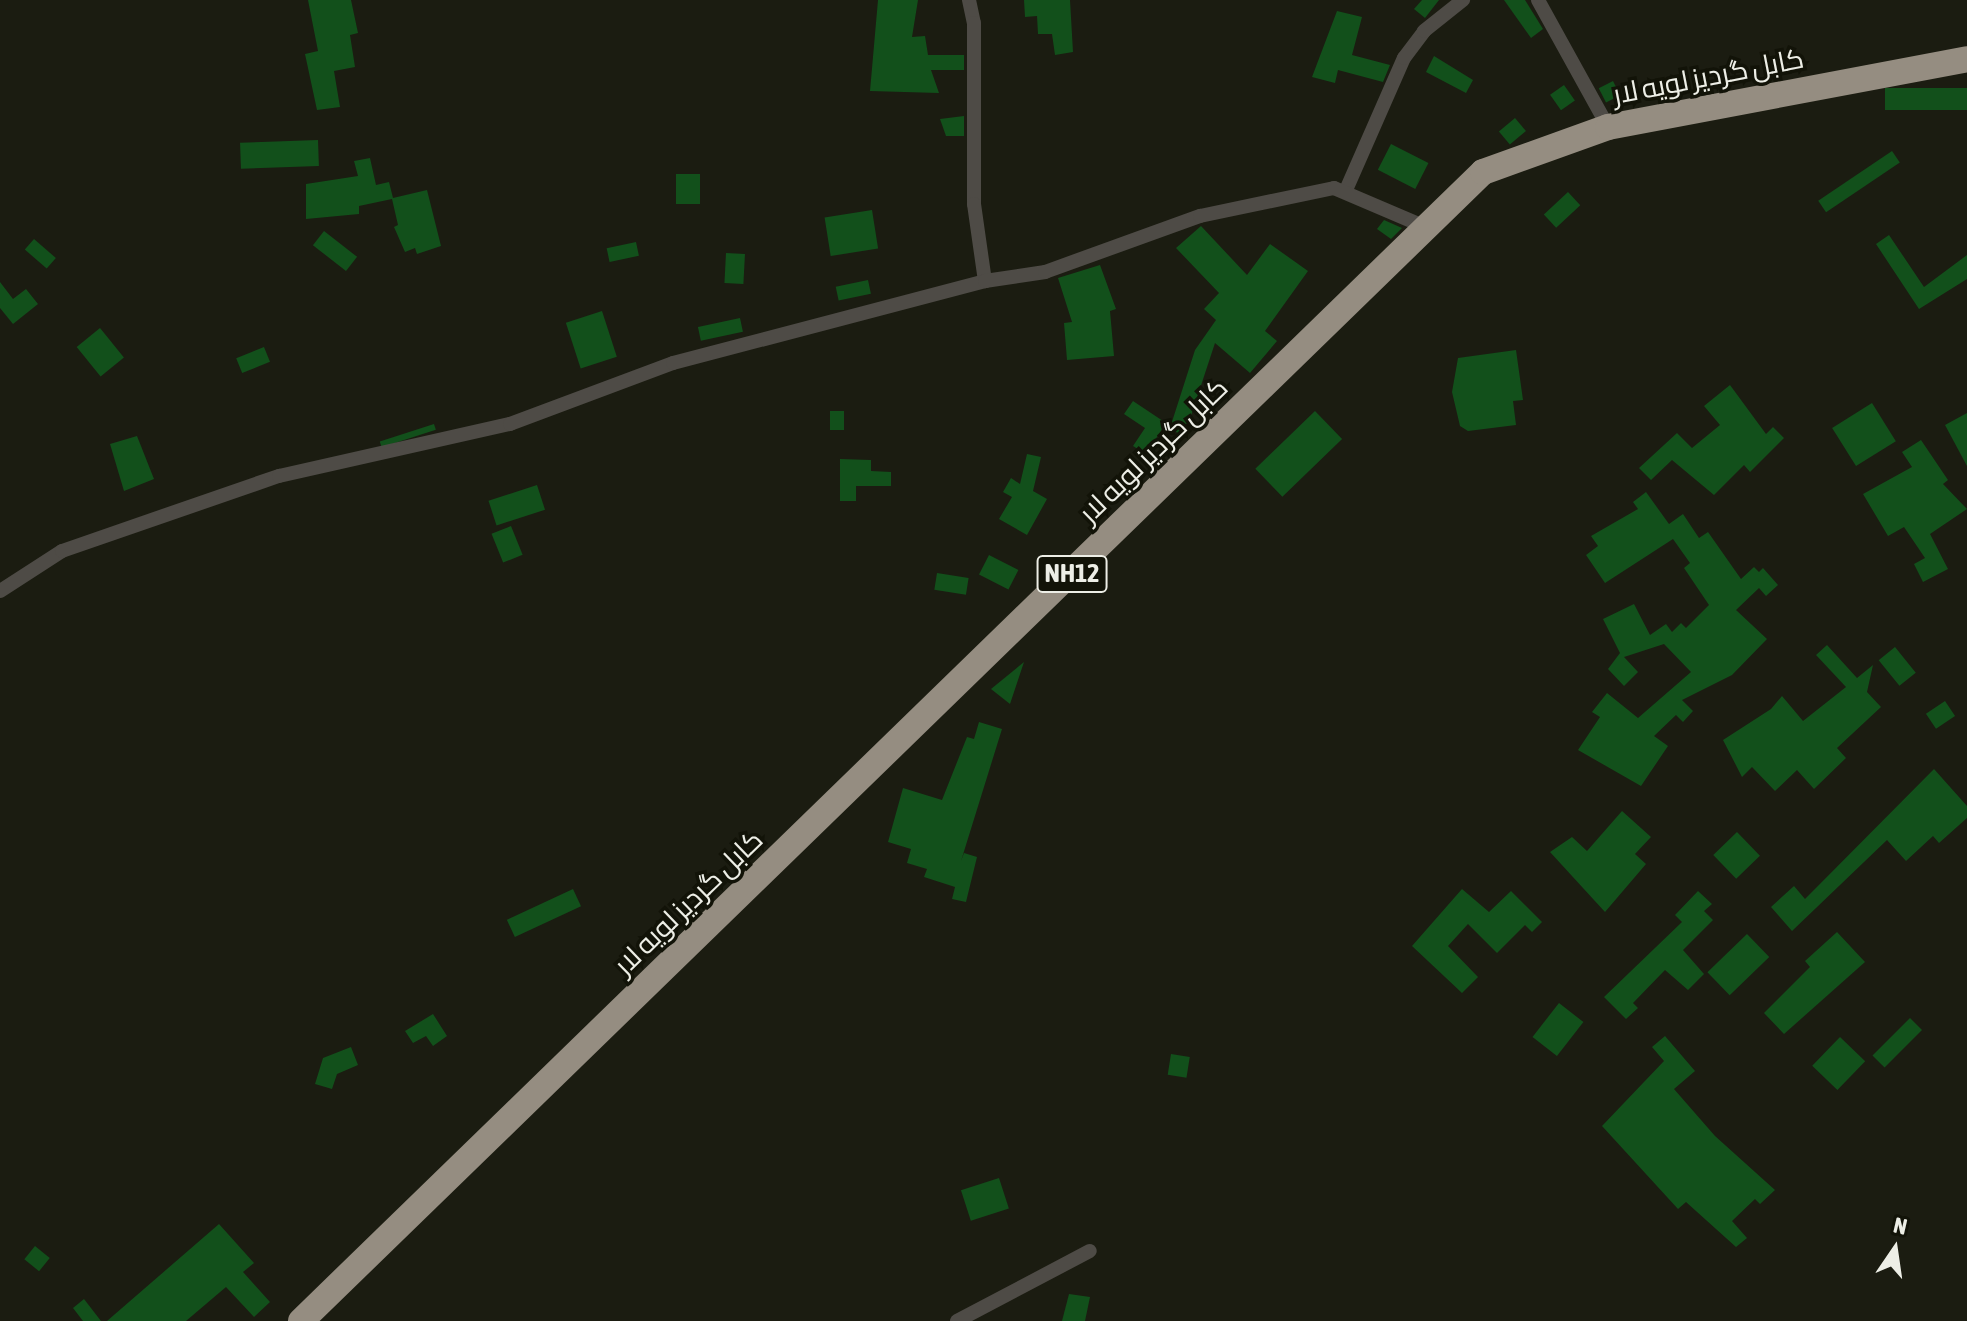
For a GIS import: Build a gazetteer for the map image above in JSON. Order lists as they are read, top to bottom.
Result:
{
  "streets": {
    "highway": ["کابل گردیز لویه لار", "NH12"]
  },
  "north": "top"
}
